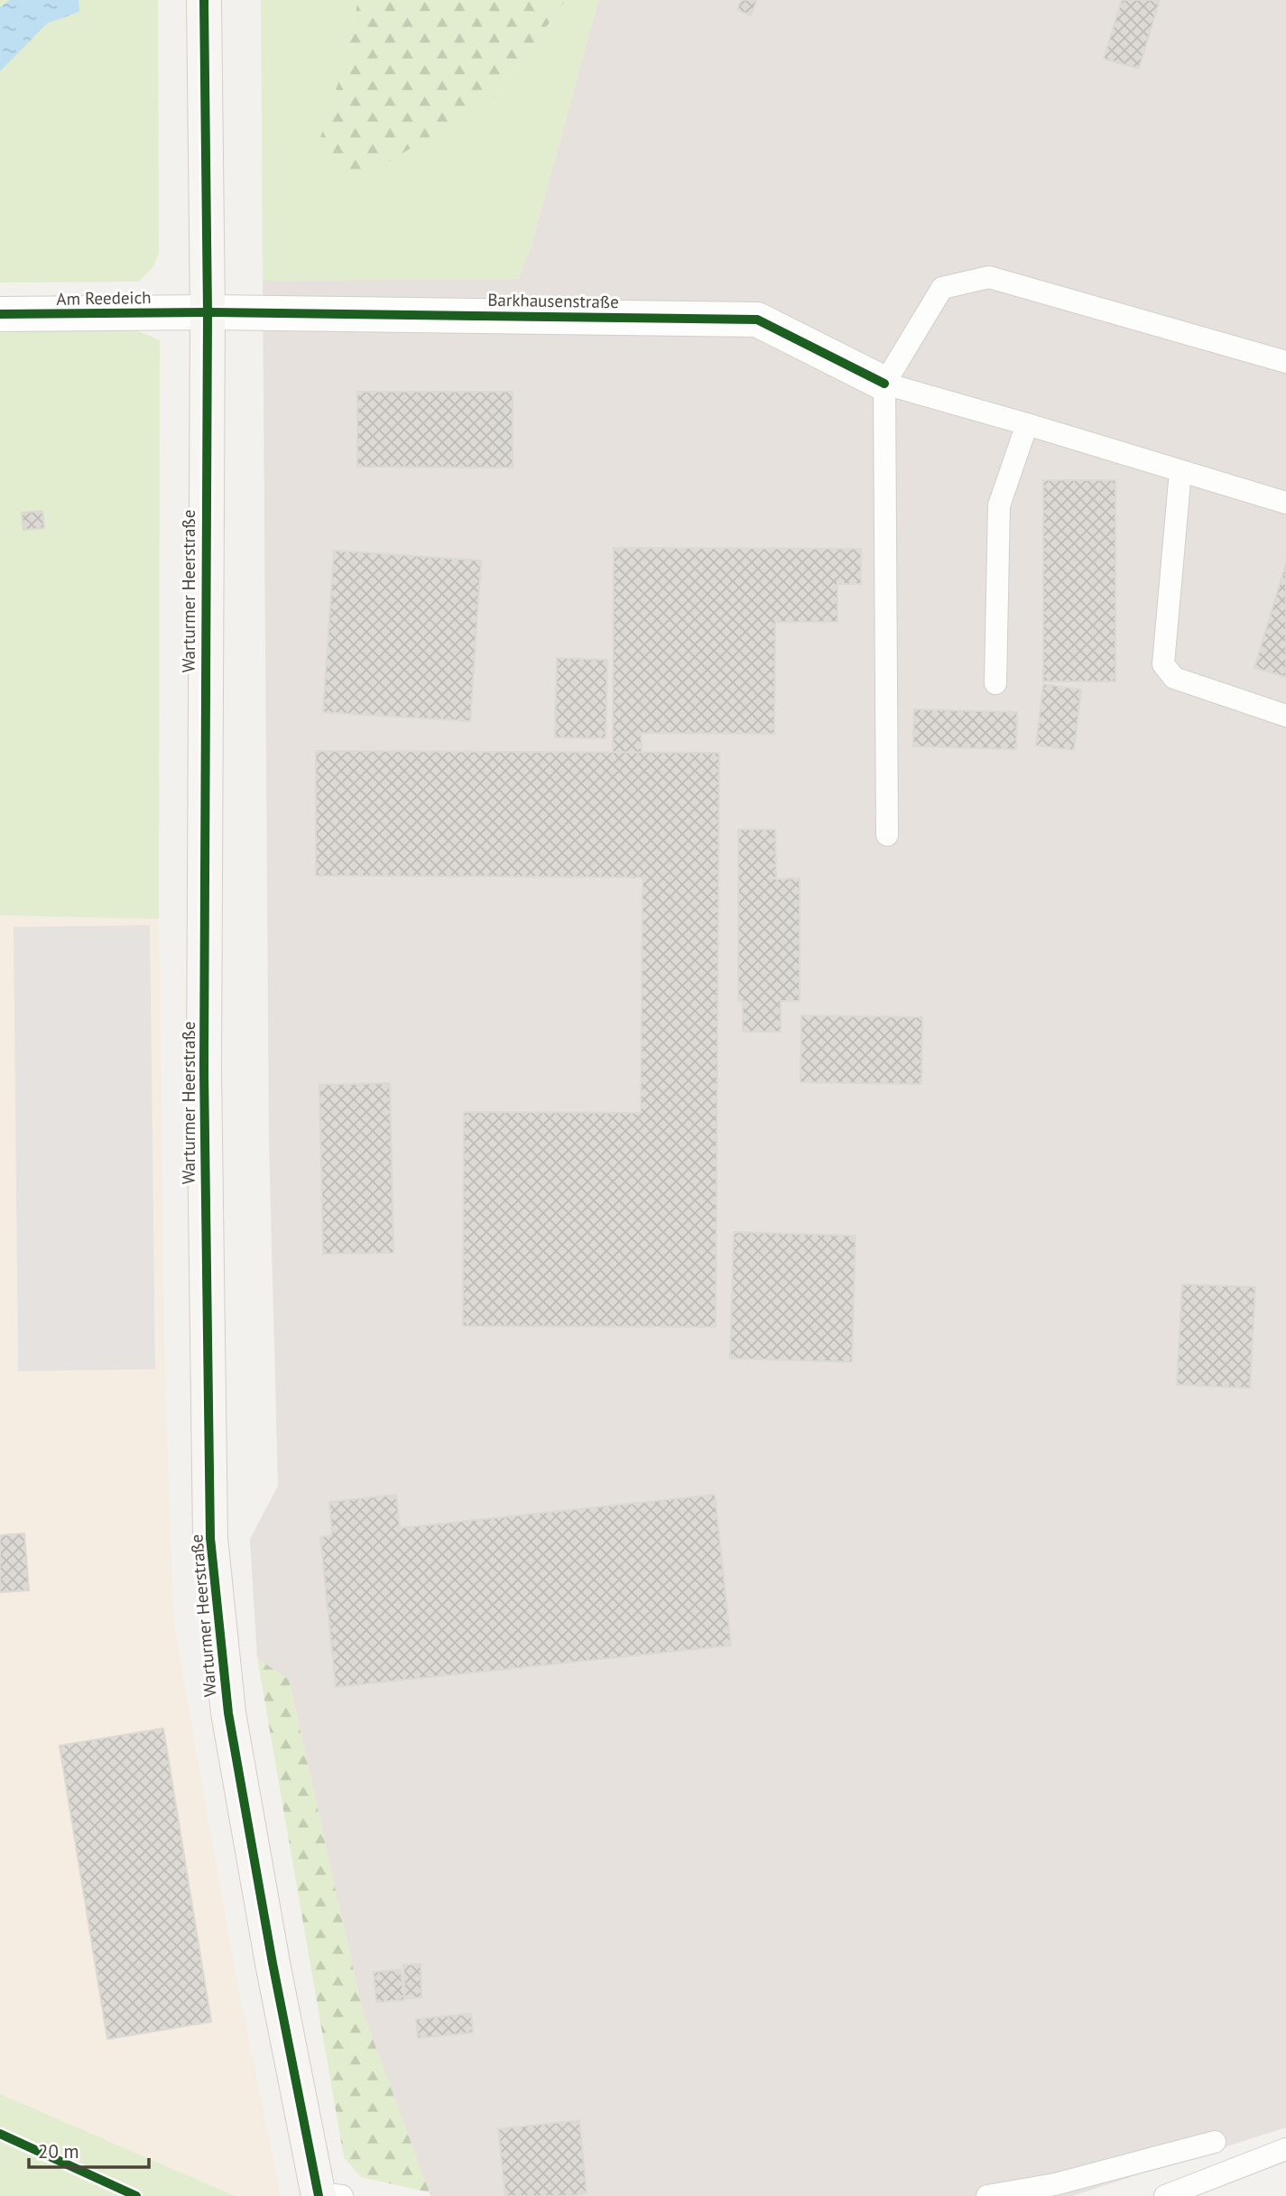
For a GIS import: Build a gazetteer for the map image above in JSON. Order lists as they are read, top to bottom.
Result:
{
  "streets": {
    "street": ["Am Reedeich", "Barkhausenstraße", "Warturmer Heerstraße"]
  },
  "crossings": [
    ["Am Reedeich", "Barkhausenstraße"],
    ["Am Reedeich", "Warturmer Heerstraße"],
    ["Barkhausenstraße", "Warturmer Heerstraße"]
  ],
  "scale_bar": "20 m"
}
